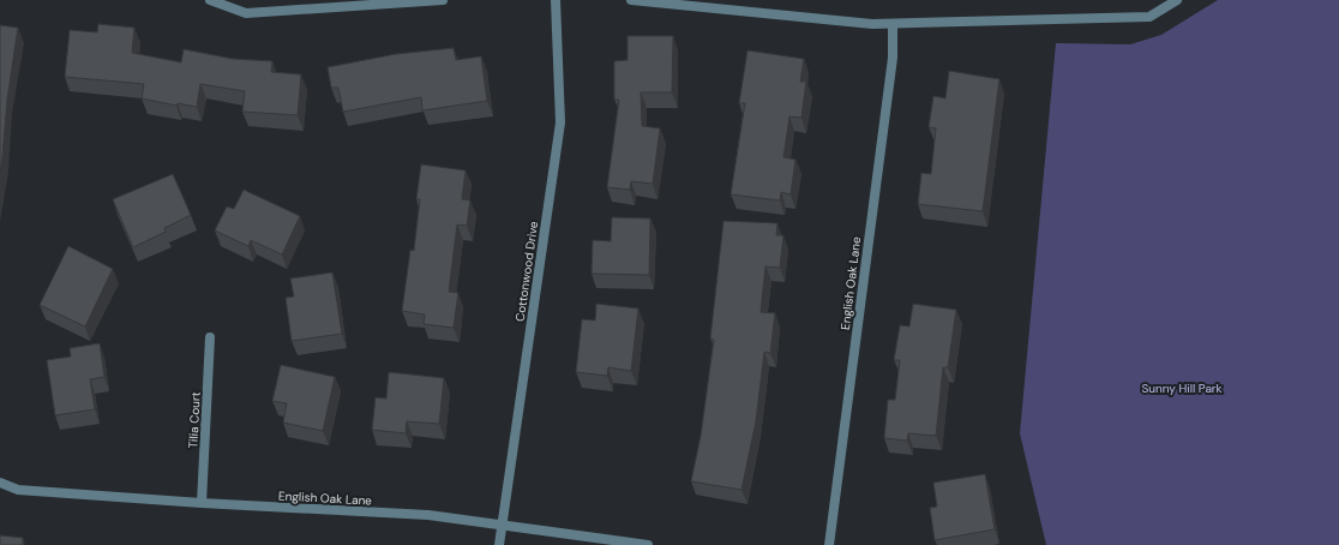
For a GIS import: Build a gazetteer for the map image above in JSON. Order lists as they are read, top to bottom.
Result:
{
  "streets": {
    "street": ["Cottonwood Drive", "English Oak Lane", "Tilia Court"]
  },
  "crossings": [
    ["Cottonwood Drive", "English Oak Lane"],
    ["English Oak Lane", "Tilia Court"]
  ],
  "parks": ["Sunny Hill Park"]
}
